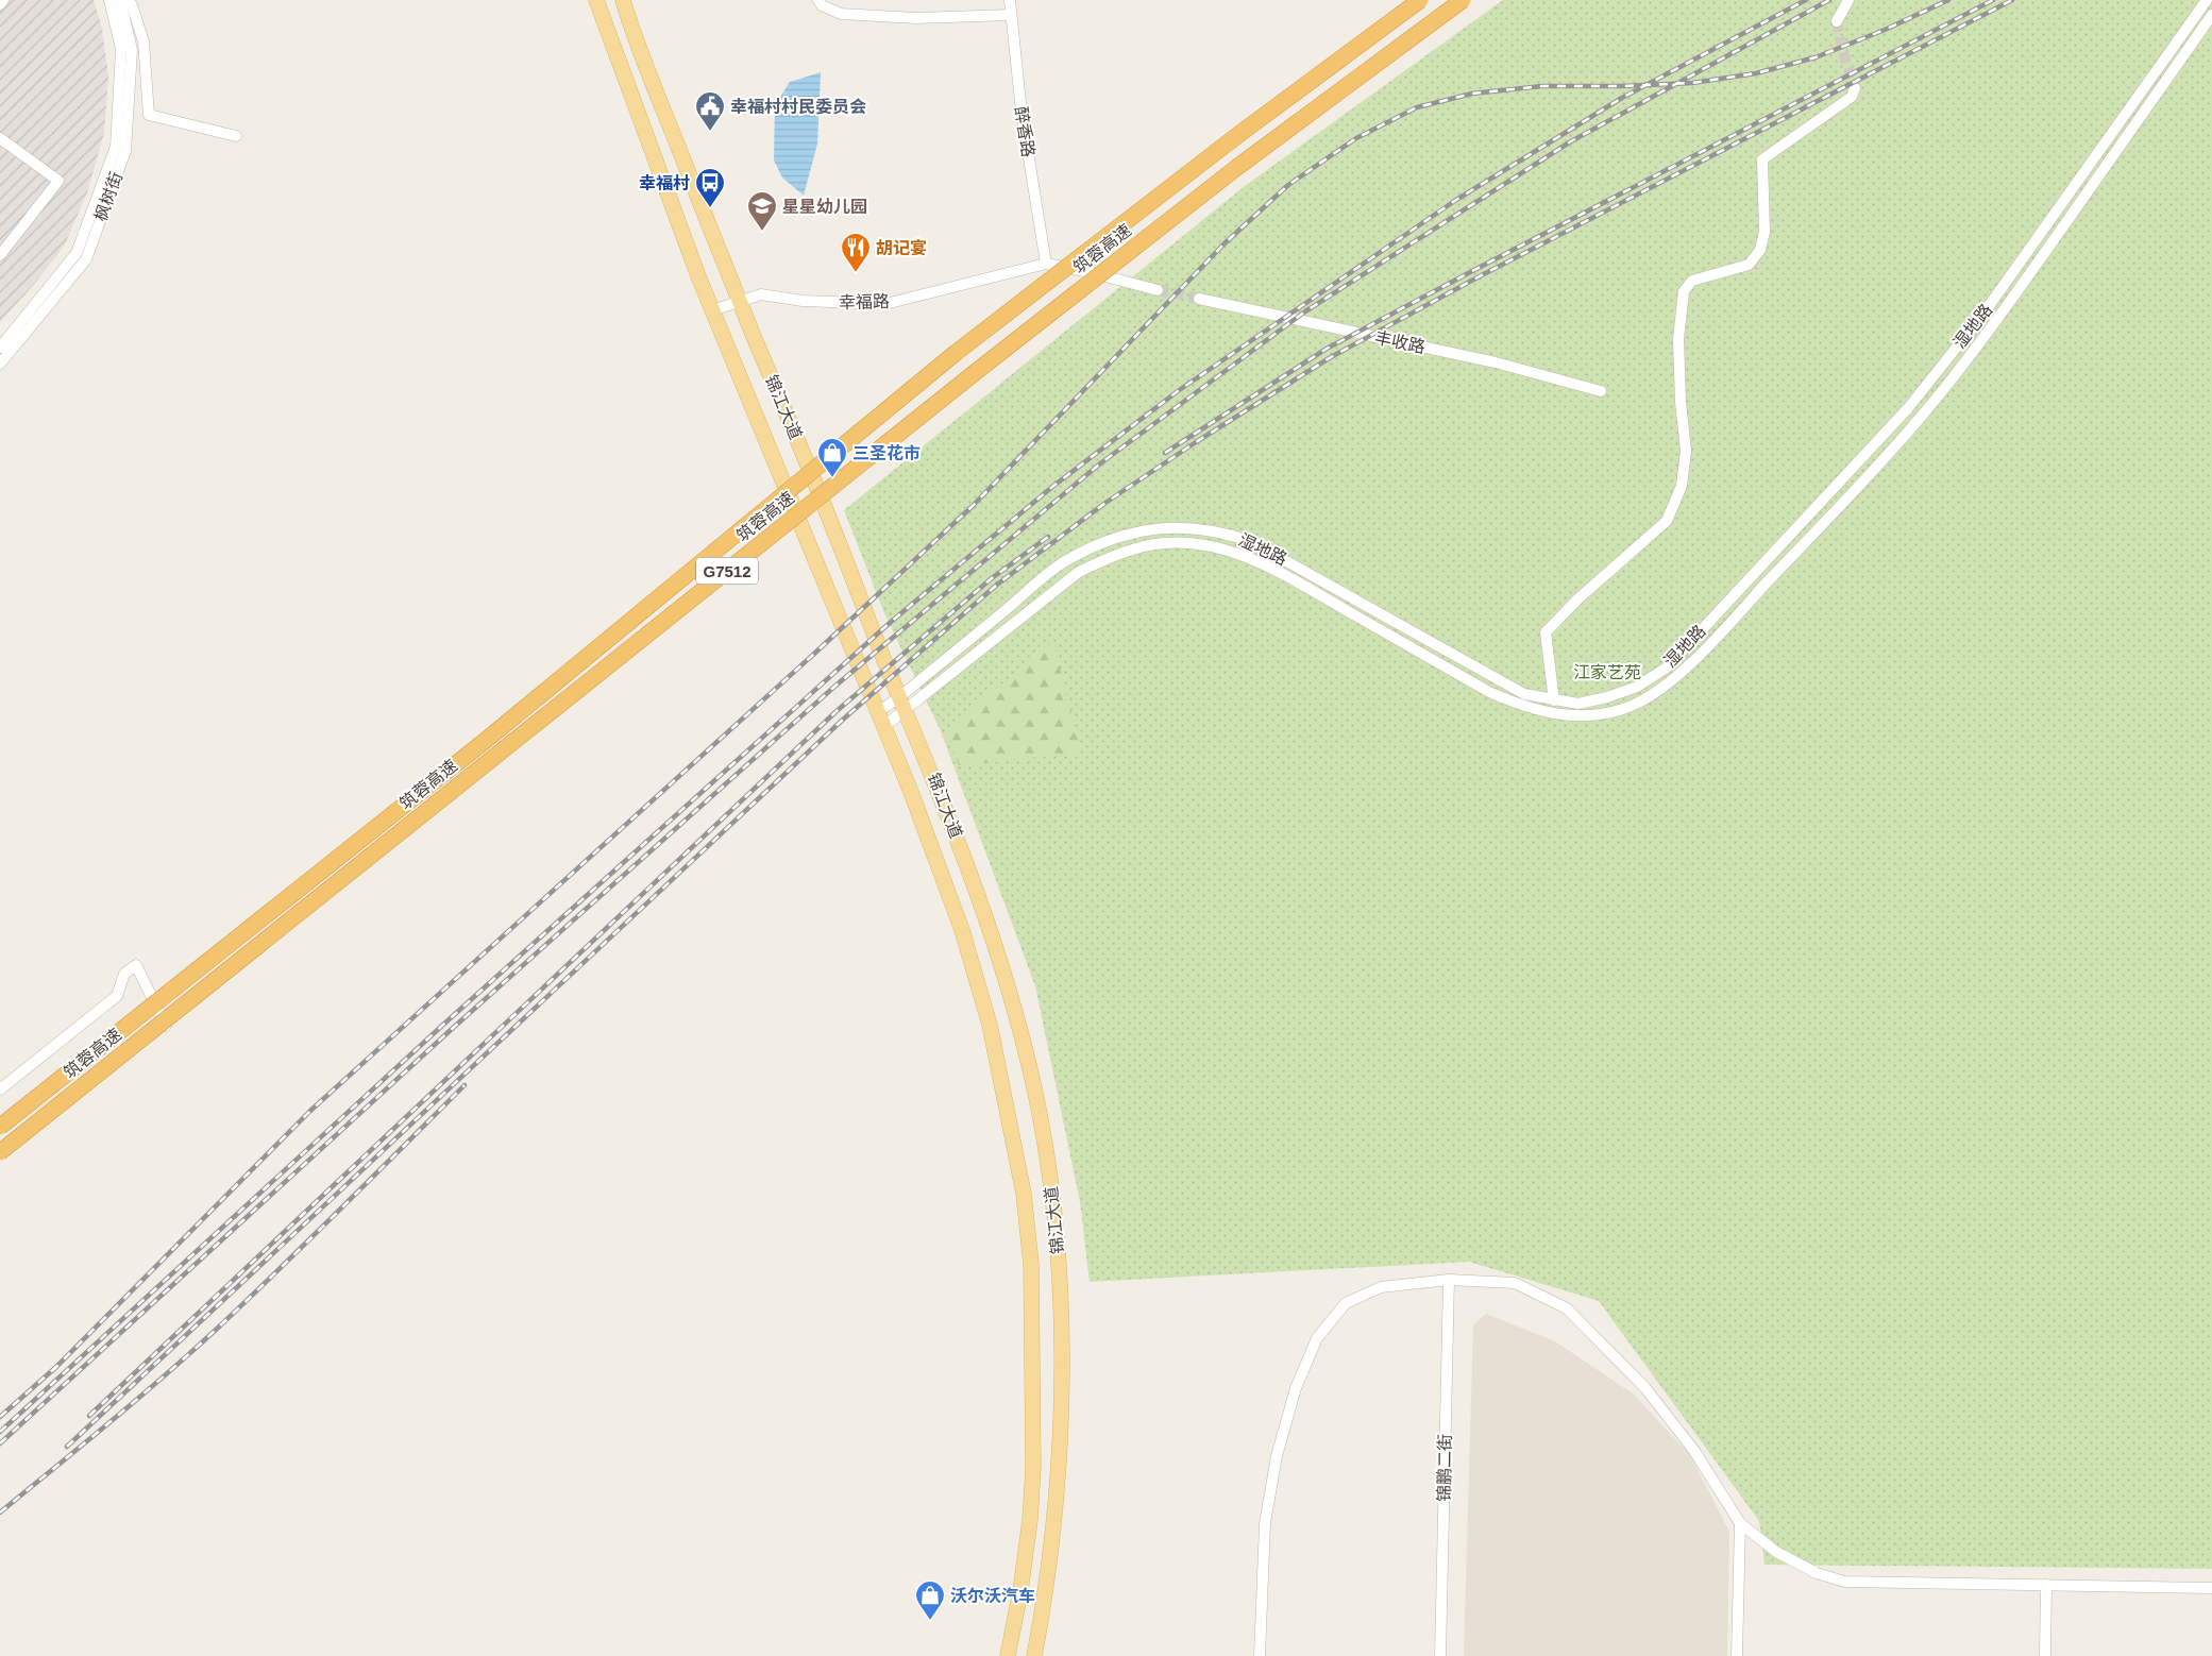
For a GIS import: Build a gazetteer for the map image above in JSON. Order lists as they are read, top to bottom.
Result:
{
  "streets": {
    "highway": ["筑蓉高速", "G7512"],
    "main road": ["锦江大道"],
    "street": [
      "醉香路",
      "枫树街",
      "幸福路",
      "湿地路",
      "丰收路",
      "锦鹏二街"
    ]
  },
  "crossings": [
    ["醉香路", "幸福路"],
    ["幸福路", "锦江大道"],
    ["湿地路", "锦江大道"]
  ],
  "parks": ["江家艺苑"],
  "places": {
    "public building": ["幸福村村民委员会"],
    "bus stop": ["幸福村"],
    "school or university": ["星星幼儿园"],
    "restaurant": ["胡记宴"],
    "shop": ["三圣花市", "沃尔沃汽车"]
  }
}
